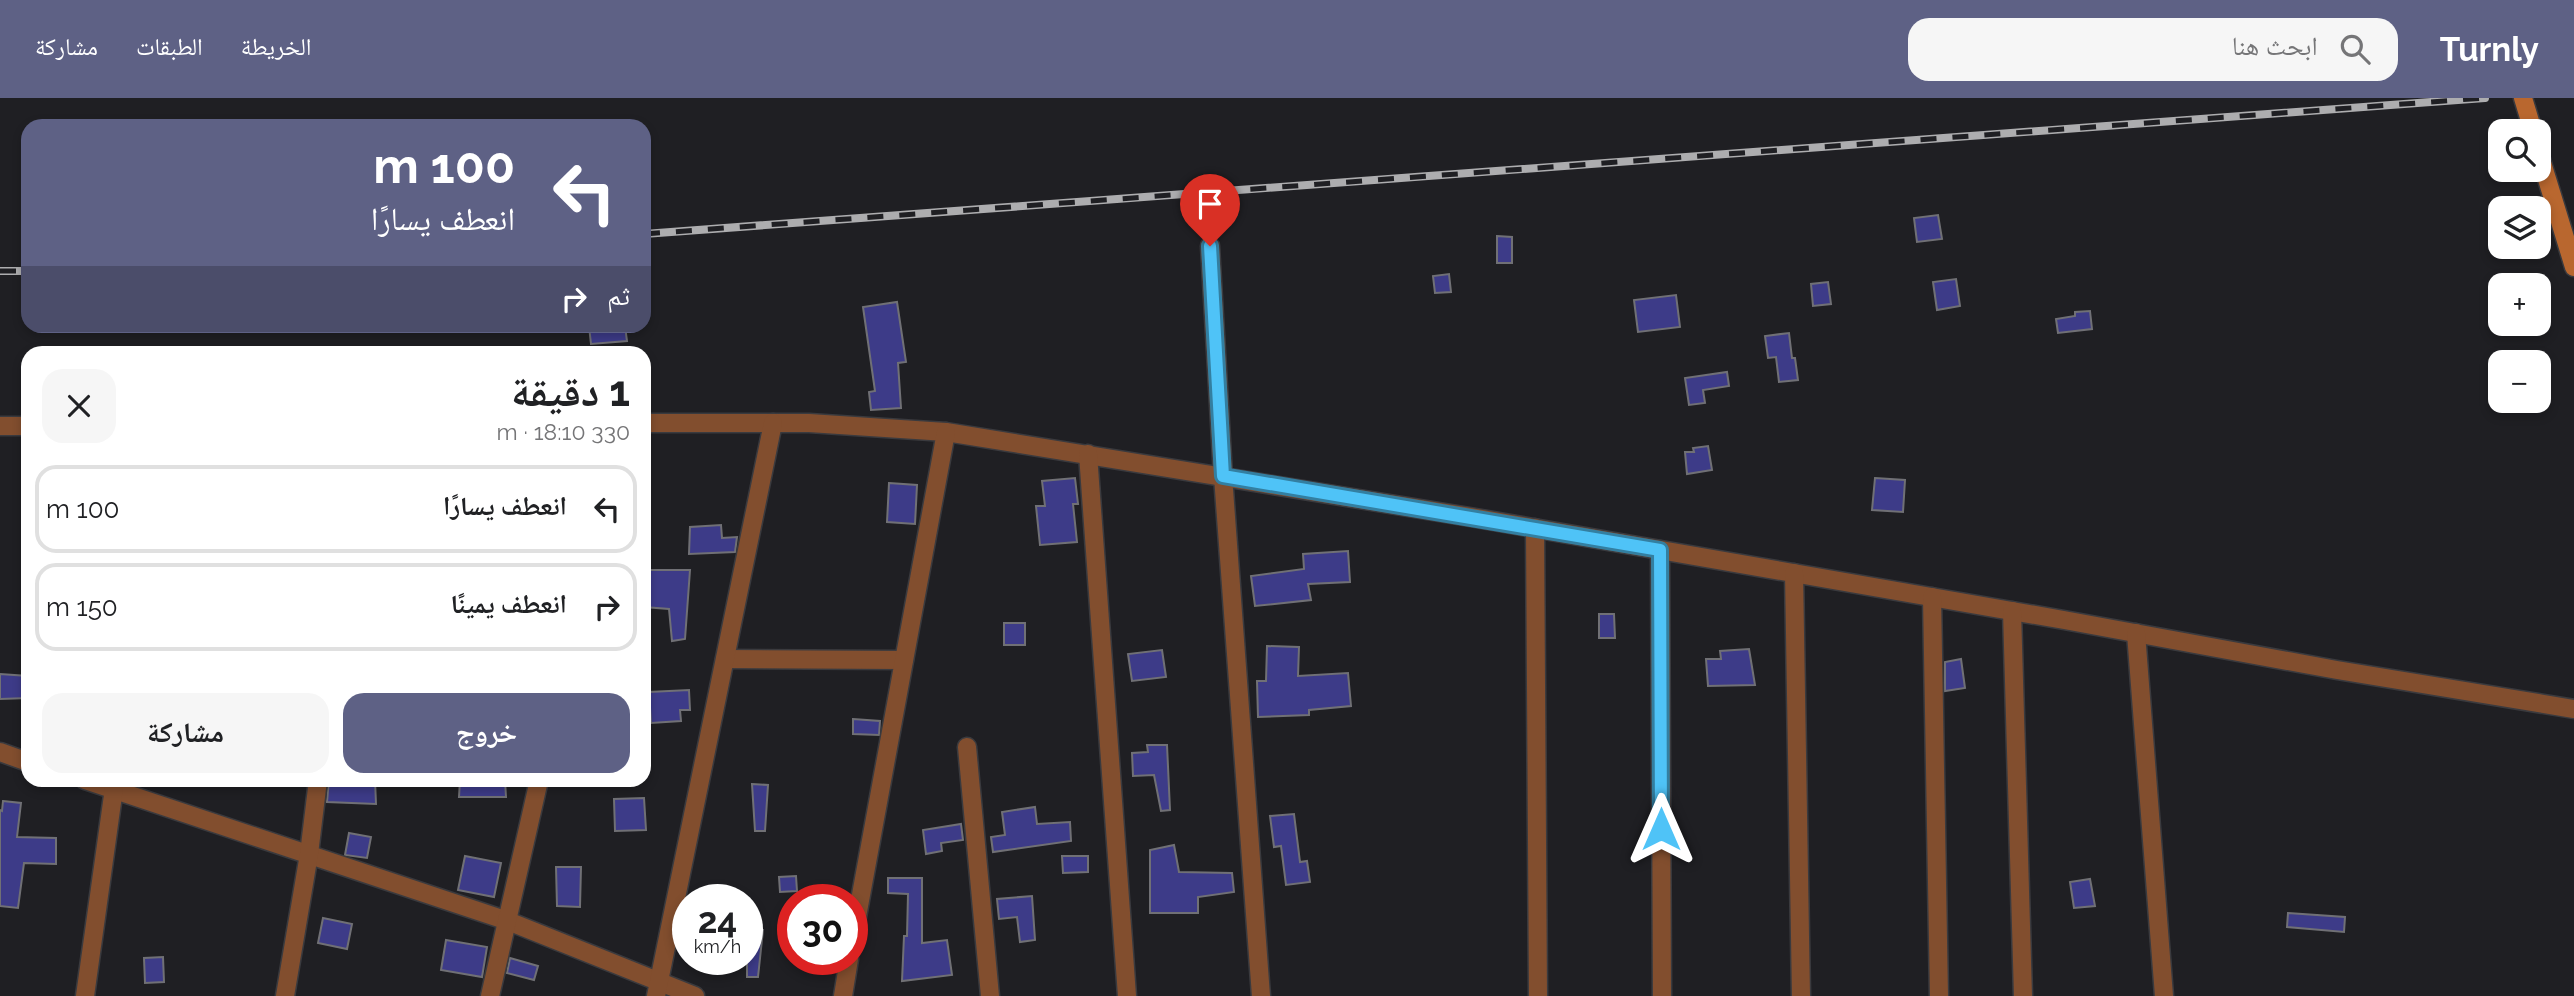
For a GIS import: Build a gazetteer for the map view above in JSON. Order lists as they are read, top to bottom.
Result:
{
  "page": {
    "header": "Turnly",
    "search": "ابحث هنا",
    "nav": ["الخريطة", "الطبقات", "مشاركة"],
    "map_buttons": ["+", "−"],
    "turn": ["100 m", "انعطف يسارًا"],
    "then": "ثم",
    "heading": ["1 دقيقة", "330 m · 18:10"],
    "list": [
      {
        "name": "انعطف يسارًا",
        "value": "100 m"
      },
      {
        "name": "انعطف يمينًا",
        "value": "150 m"
      }
    ],
    "buttons": ["خروج", "مشاركة"],
    "speed": "24 km/h",
    "limit": "30"
  }
}
